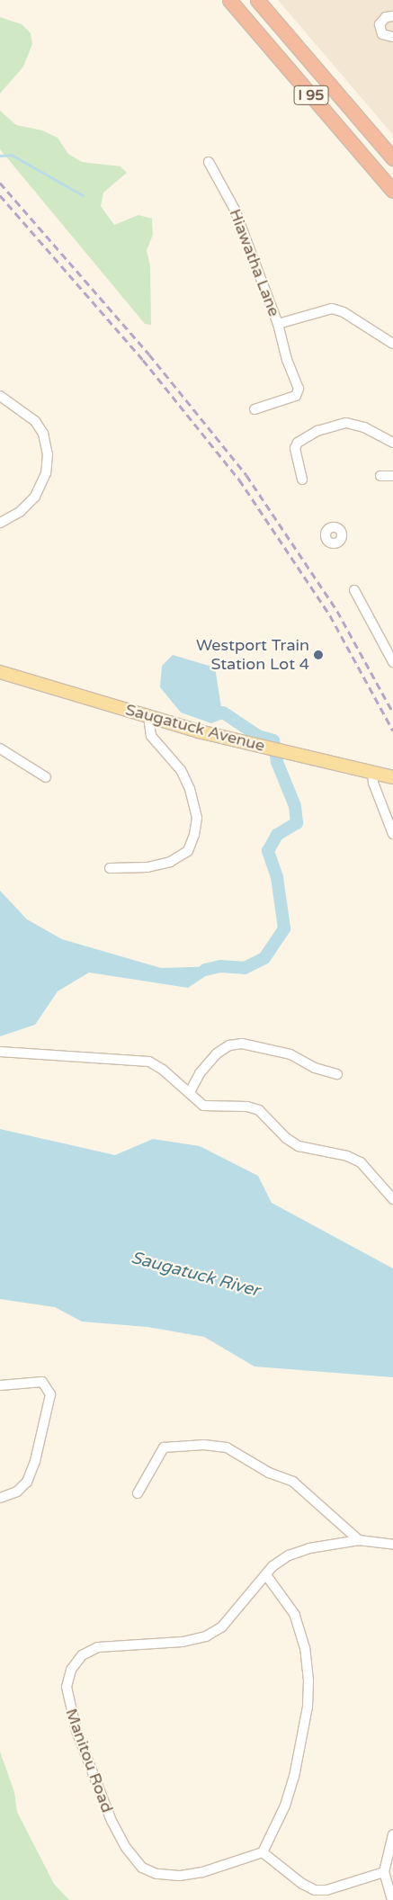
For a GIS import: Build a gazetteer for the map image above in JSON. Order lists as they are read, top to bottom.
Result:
{
  "streets": {
    "highway": ["I 95"],
    "main road": ["Saugatuck Avenue"],
    "street": ["Hiawatha Lane", "Manitou Road"]
  },
  "water": ["Saugatuck River"],
  "places": ["Westport Train Station Lot 4"]
}
